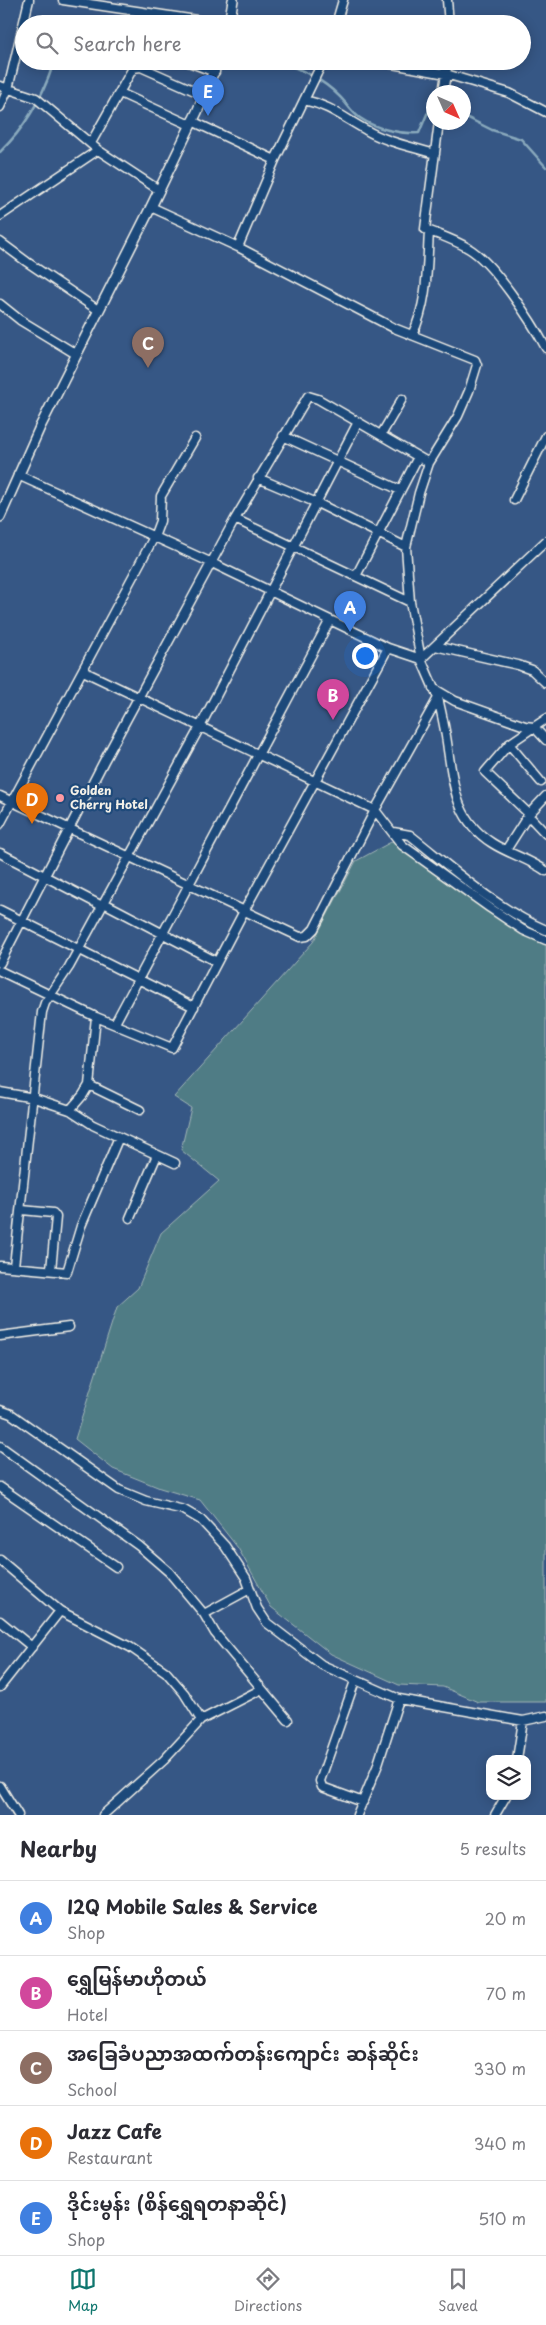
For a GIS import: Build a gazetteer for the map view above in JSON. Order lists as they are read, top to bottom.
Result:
{
  "places": ["Golden Cherry Hotel"],
  "north": "bottom right",
  "page": {
    "search": "Search here",
    "pins": [
      "E",
      "C",
      "A",
      "B",
      "D"
    ],
    "heading": ["Nearby", "5 results"],
    "list": [
      {
        "mark": "A",
        "name": "I2Q Mobile Sales & Service",
        "note": "Shop",
        "value": "20 m"
      },
      {
        "mark": "B",
        "name": "ရွှေမြန်မာဟိုတယ်",
        "note": "Hotel",
        "value": "70 m"
      },
      {
        "mark": "C",
        "name": "အခြေခံပညာအထက်တန်းကျောင်း ဆန်ဆိုင်း",
        "note": "School",
        "value": "330 m"
      },
      {
        "mark": "D",
        "name": "Jazz Cafe",
        "note": "Restaurant",
        "value": "340 m"
      },
      {
        "mark": "E",
        "name": "ဒိုင်းမွန်း (စိန်ရွှေရတနာဆိုင်)",
        "note": "Shop",
        "value": "510 m"
      }
    ],
    "nav": ["Map", "Directions", "Saved"]
  }
}
